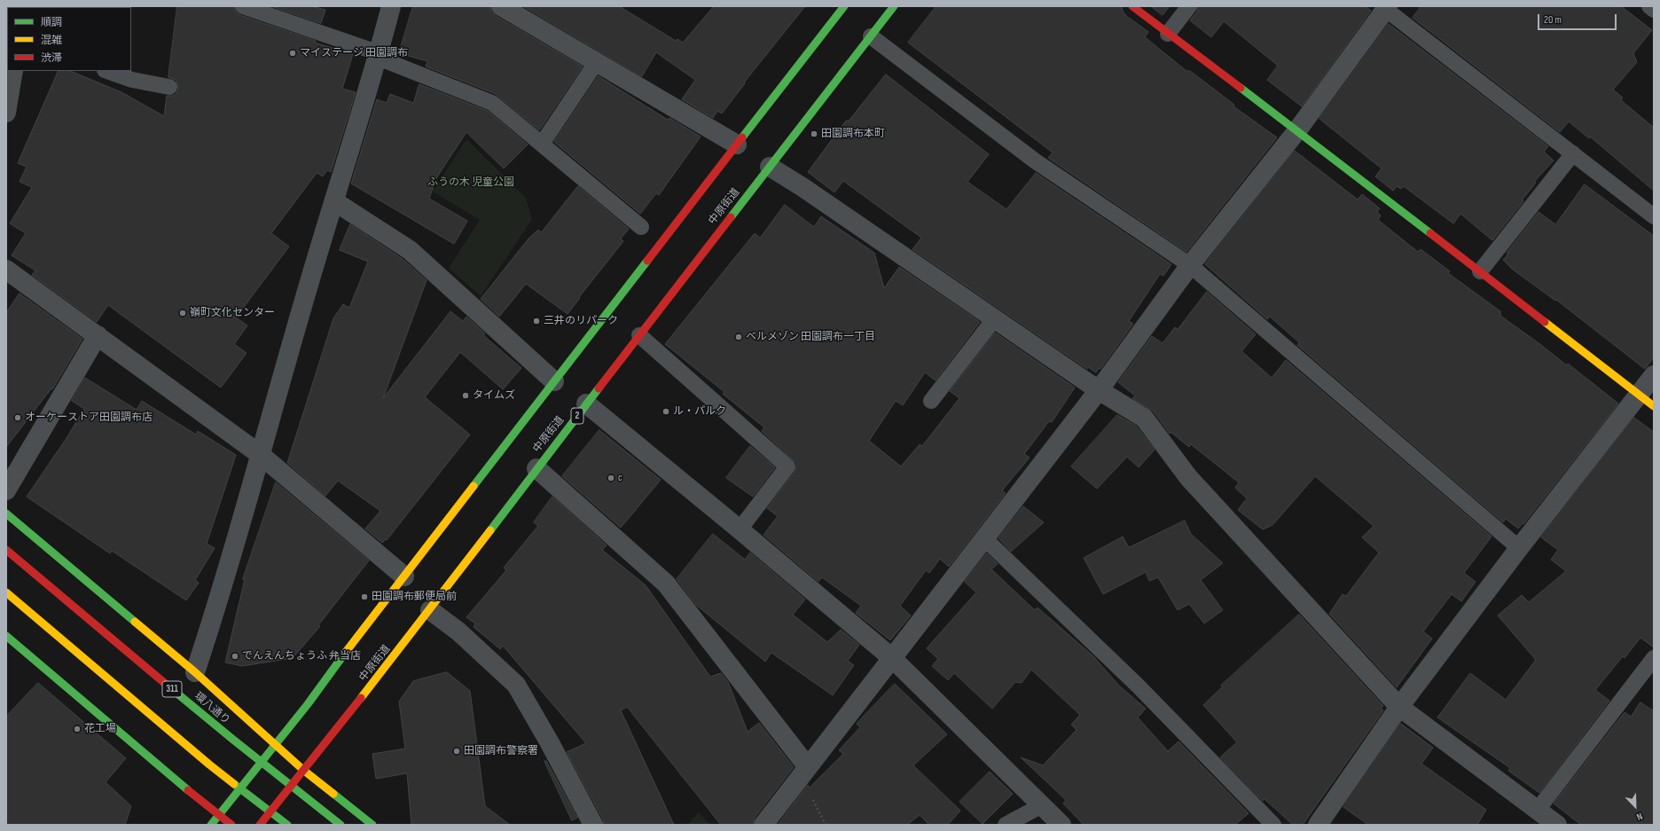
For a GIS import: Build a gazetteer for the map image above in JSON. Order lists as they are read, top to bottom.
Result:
{
  "streets": {
    "main road": [
      "中原街道",
      "2",
      "311",
      "環八通り"
    ]
  },
  "parks": ["ふうの木 児童公園"],
  "places": [
    "マイステージ 田園調布",
    "田園調布本町",
    "嶺町文化センター",
    "三井のリパーク",
    "ベルメゾン 田園調布一丁目",
    "タイムズ",
    "ル・パルク",
    "オーケーストア田園調布店",
    "c",
    "田園調布郵便局前",
    "でんえんちょうふ 弁当店",
    "花工場",
    "田園調布警察署"
  ],
  "legend": ["順調", "混雑", "渋滞"],
  "scale_bar": "20 m",
  "north": "bottom right"
}
